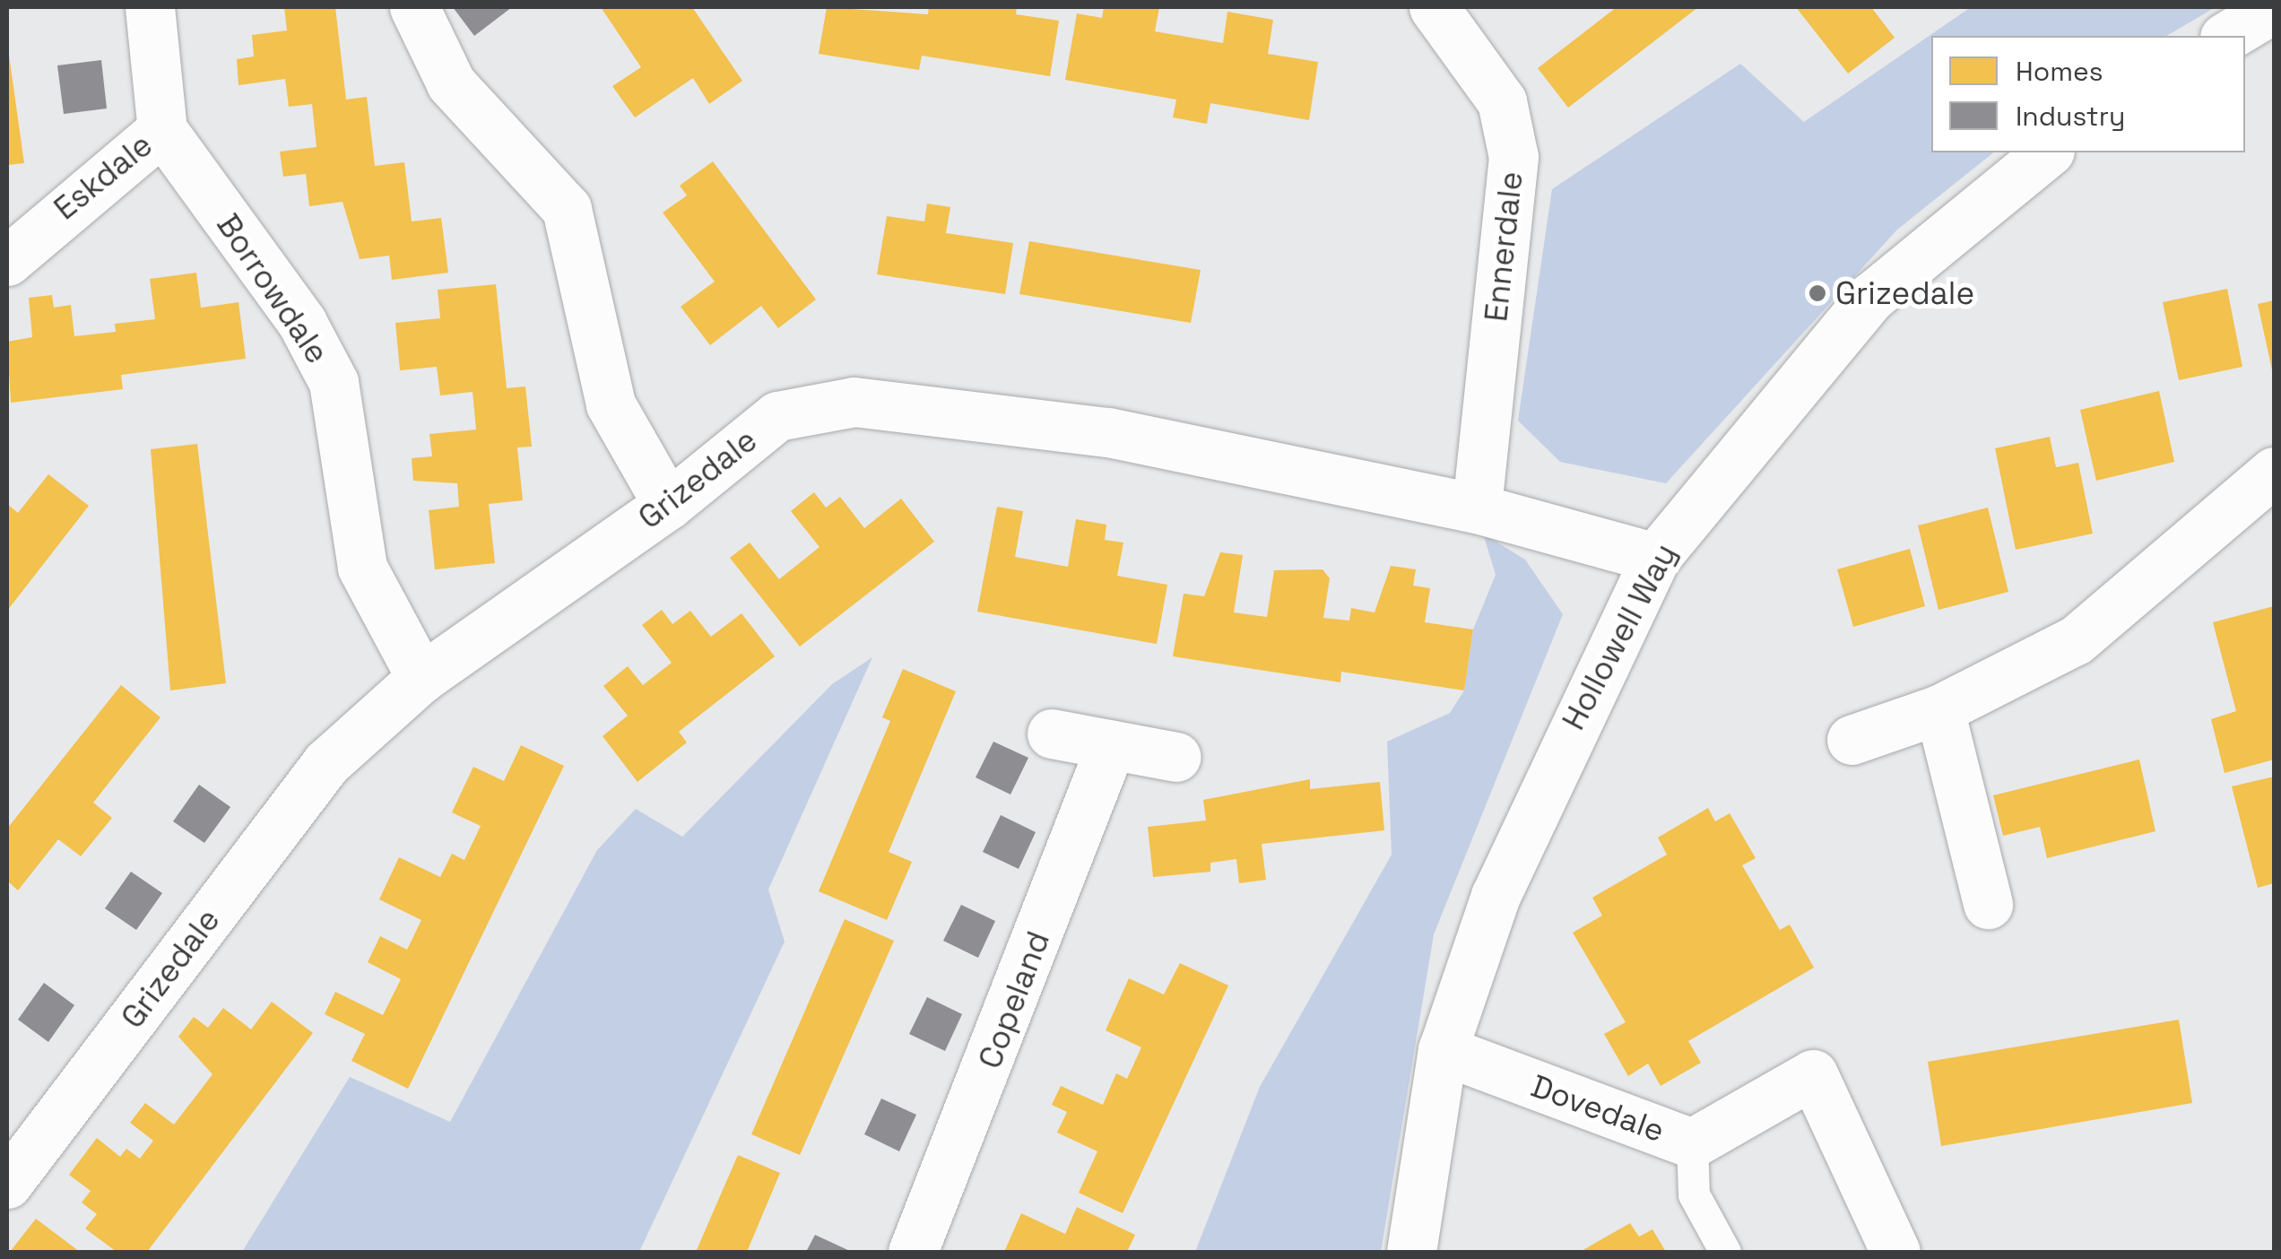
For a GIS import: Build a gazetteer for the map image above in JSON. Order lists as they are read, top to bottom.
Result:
{
  "streets": {
    "street": [
      "Eskdale",
      "Ennerdale",
      "Borrowdale",
      "Grizedale",
      "Hollowell Way",
      "Copeland",
      "Dovedale"
    ]
  },
  "crossings": [
    ["Eskdale", "Borrowdale"],
    ["Ennerdale", "Grizedale"],
    ["Borrowdale", "Grizedale"],
    ["Grizedale", "Hollowell Way"],
    ["Hollowell Way", "Dovedale"]
  ],
  "places": ["Grizedale"],
  "legend": ["Homes", "Industry"]
}
